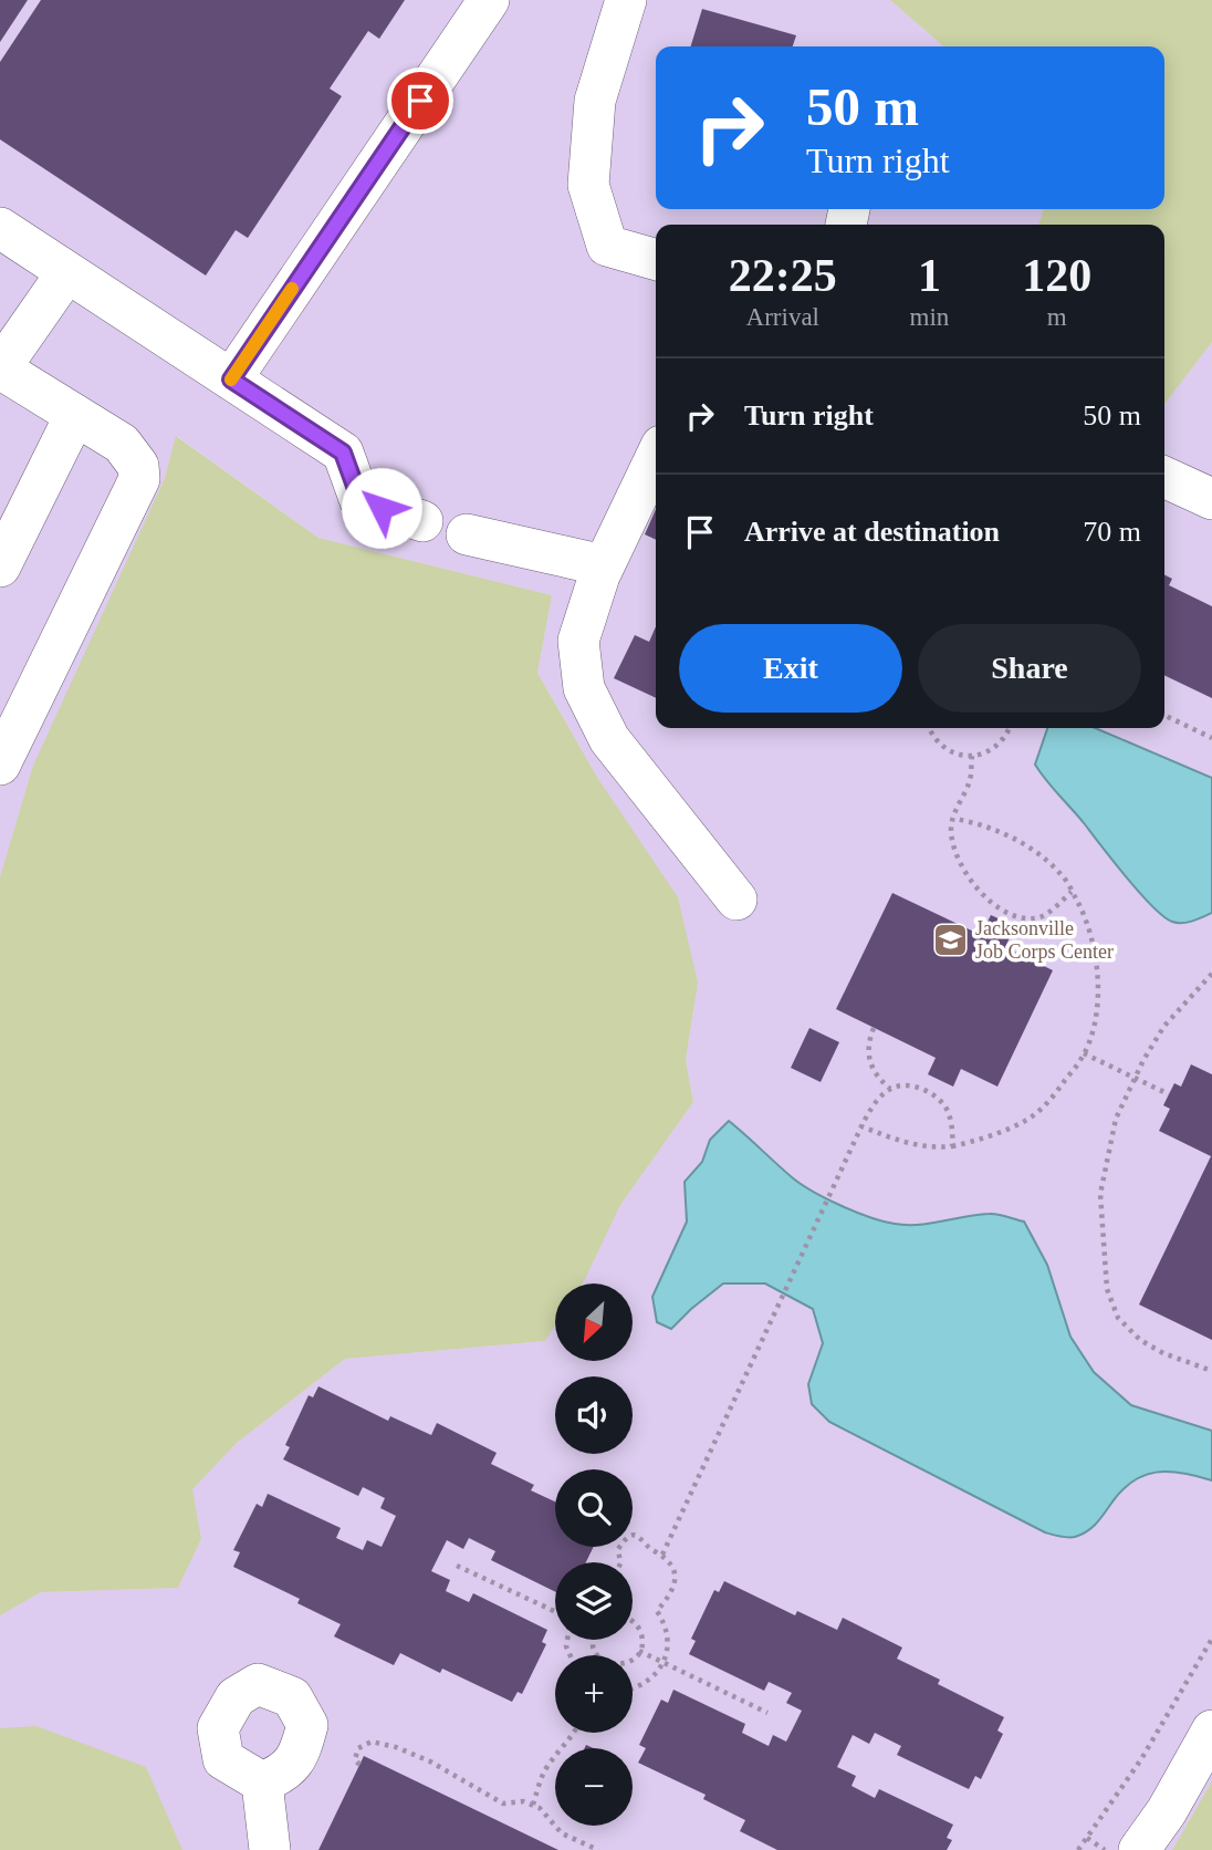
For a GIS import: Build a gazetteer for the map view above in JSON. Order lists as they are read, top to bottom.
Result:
{
  "places": {
    "school or university": ["Jacksonville Job Corps Center"]
  },
  "north": "bottom left",
  "page": {
    "turn": ["50 m", "Turn right"],
    "eta": [
      "22:25",
      "Arrival",
      "1",
      "min",
      "120",
      "m"
    ],
    "list": [
      {
        "name": "Turn right",
        "value": "50 m"
      },
      {
        "name": "Arrive at destination",
        "value": "70 m"
      }
    ],
    "buttons": ["Exit", "Share"],
    "map_buttons": ["+", "−"]
  }
}
